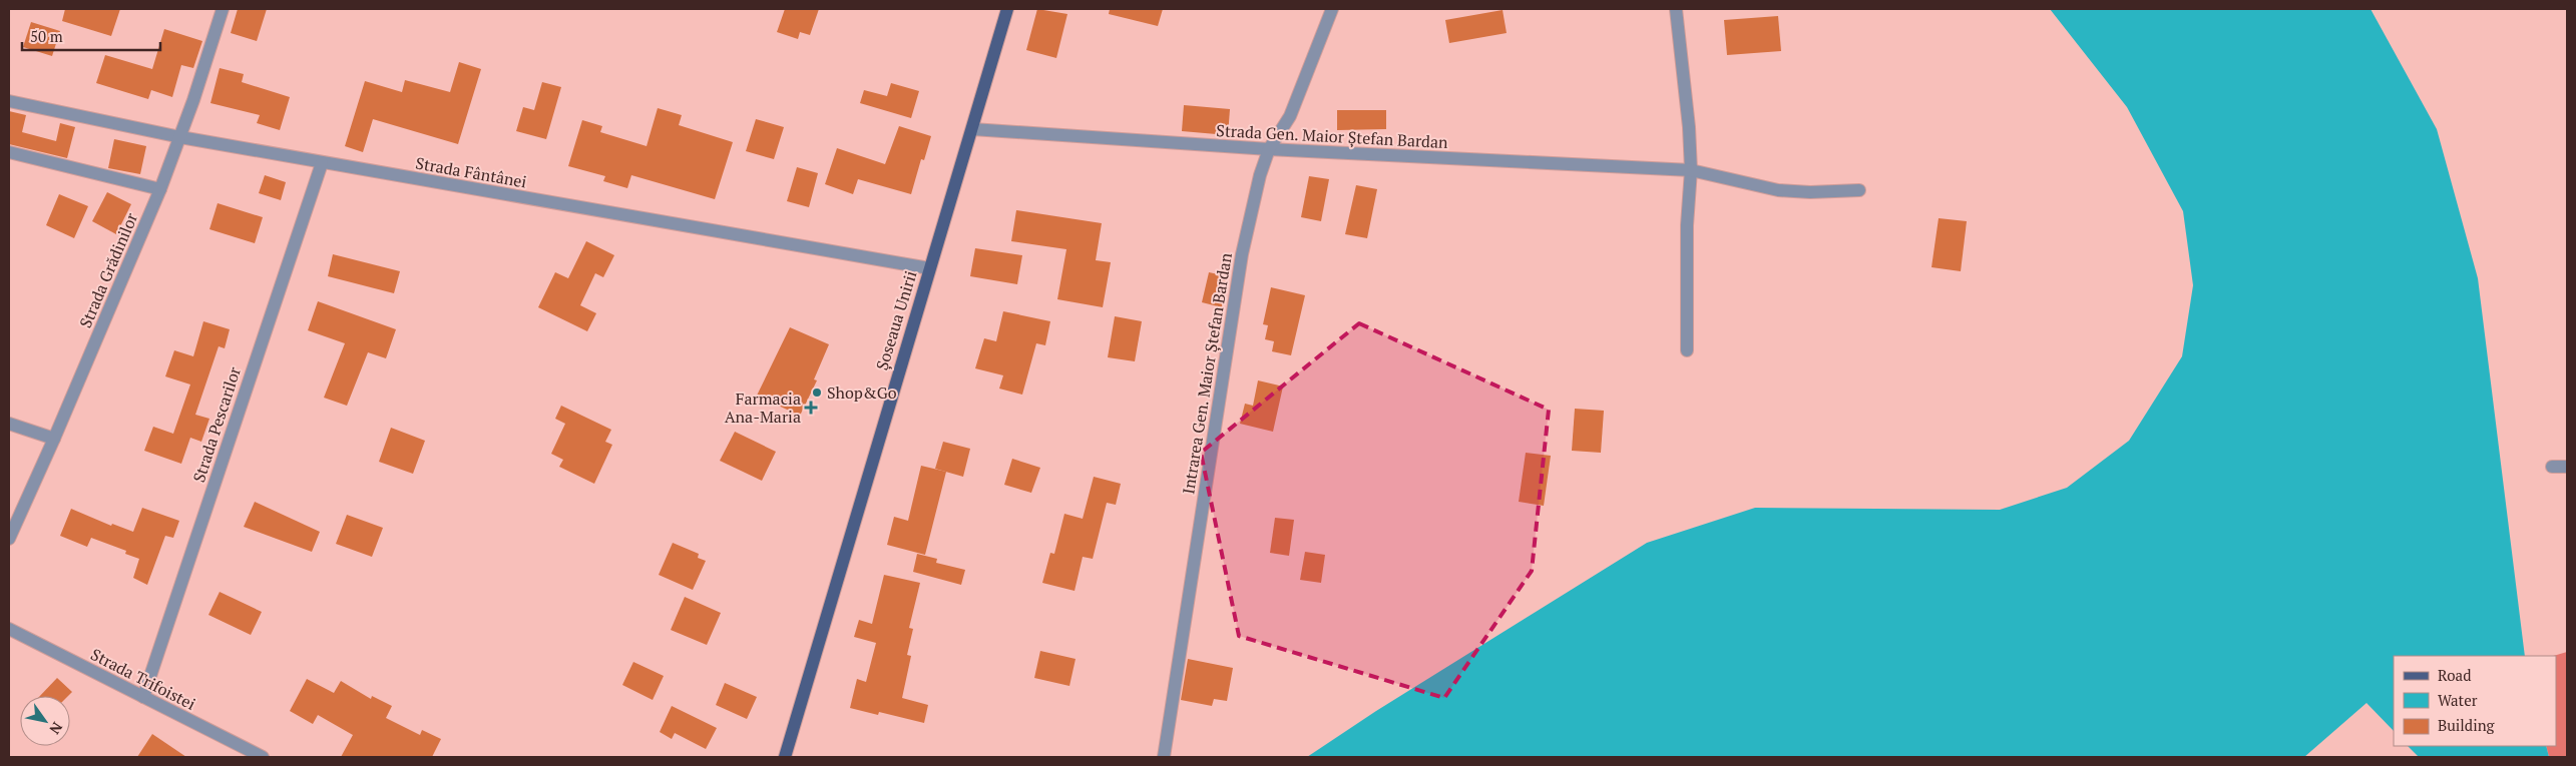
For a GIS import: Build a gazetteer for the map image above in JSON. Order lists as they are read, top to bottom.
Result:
{
  "streets": {
    "main road": ["Șoseaua Unirii"],
    "street": [
      "Strada Gen. Maior Ștefan Bardan",
      "Strada Fântânei",
      "Strada Grădinilor",
      "Intrarea Gen. Maior Ștefan Bardan",
      "Strada Pescarilor",
      "Strada Trifoistei"
    ]
  },
  "crossings": [
    ["Strada Gen. Maior Ștefan Bardan", "Șoseaua Unirii"],
    ["Strada Gen. Maior Ștefan Bardan", "Intrarea Gen. Maior Ștefan Bardan"],
    ["Strada Fântânei", "Strada Grădinilor"],
    ["Strada Fântânei", "Șoseaua Unirii"],
    ["Strada Fântânei", "Strada Pescarilor"],
    ["Strada Pescarilor", "Strada Trifoistei"]
  ],
  "places": {
    "other": ["Shop&Go"],
    "health": ["Farmacia Ana-Maria"]
  },
  "legend": ["Road", "Water", "Building"],
  "scale_bar": "50 m",
  "north": "bottom right"
}
